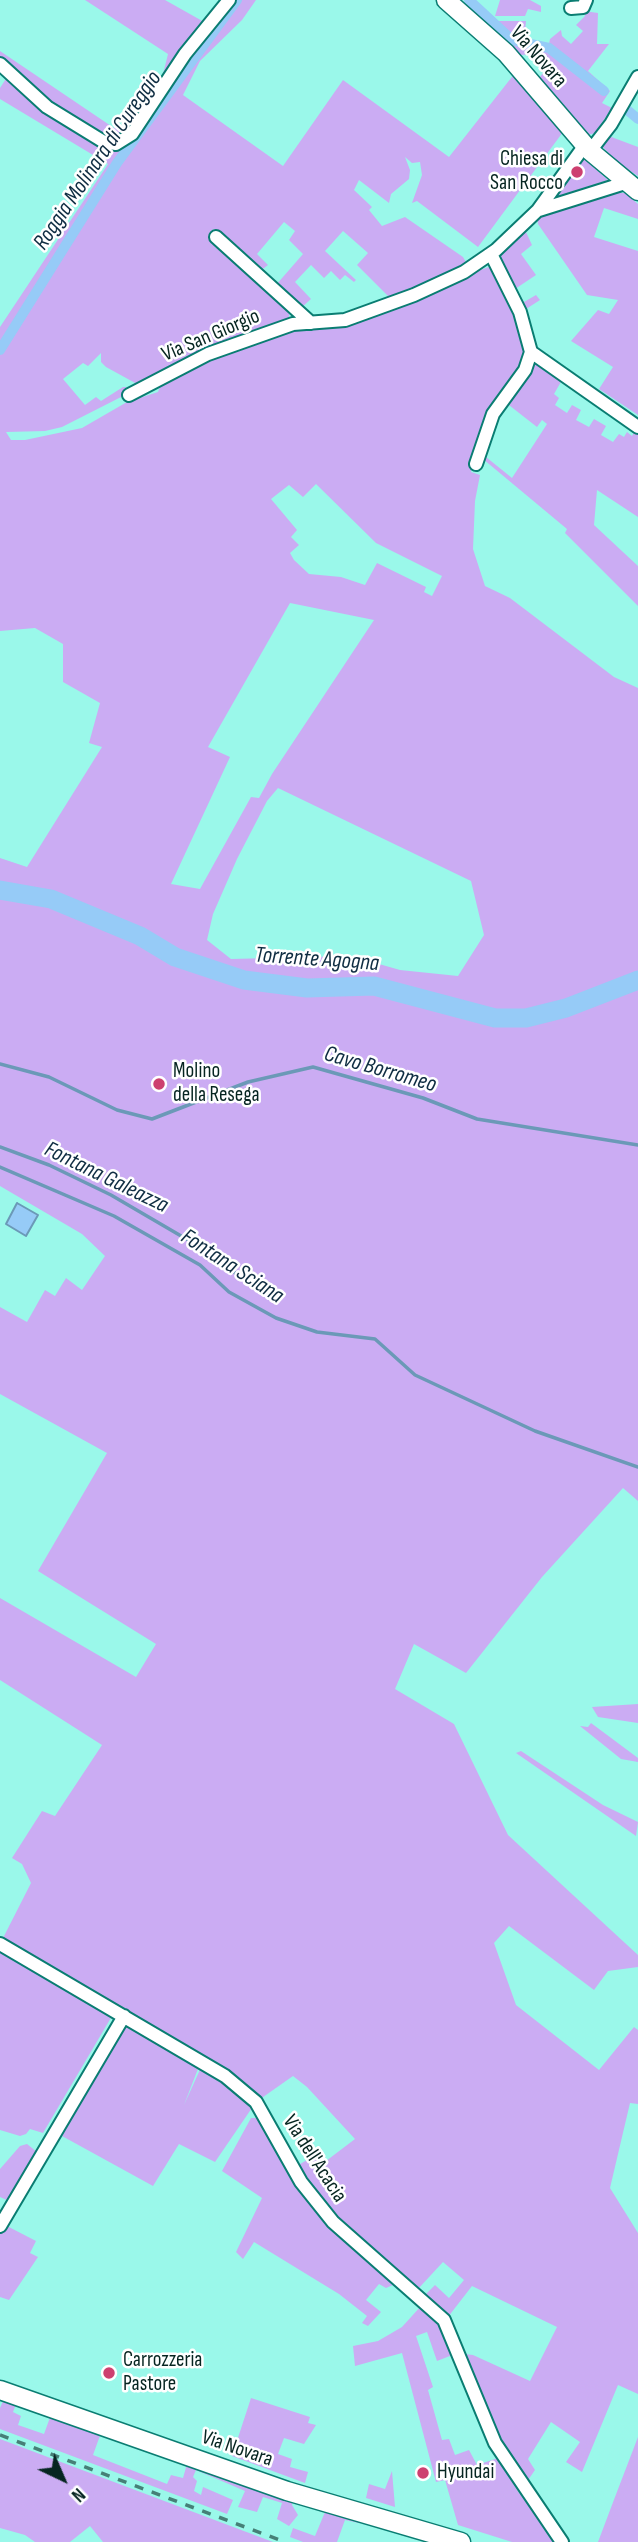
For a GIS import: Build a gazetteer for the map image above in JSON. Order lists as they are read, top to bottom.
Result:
{
  "streets": {
    "main road": ["Via Novara"],
    "street": ["Via San Giorgio", "Via dell'Acacia"]
  },
  "water": [
    "Roggia Molinara di Cureggio",
    "Torrente Agogna",
    "Cavo Borromeo",
    "Fontana Galeazza",
    "Fontana Sciana"
  ],
  "places": [
    "Chiesa di San Rocco",
    "Molino della Resega",
    "Carrozzeria Pastore",
    "Hyundai"
  ],
  "north": "bottom right"
}
